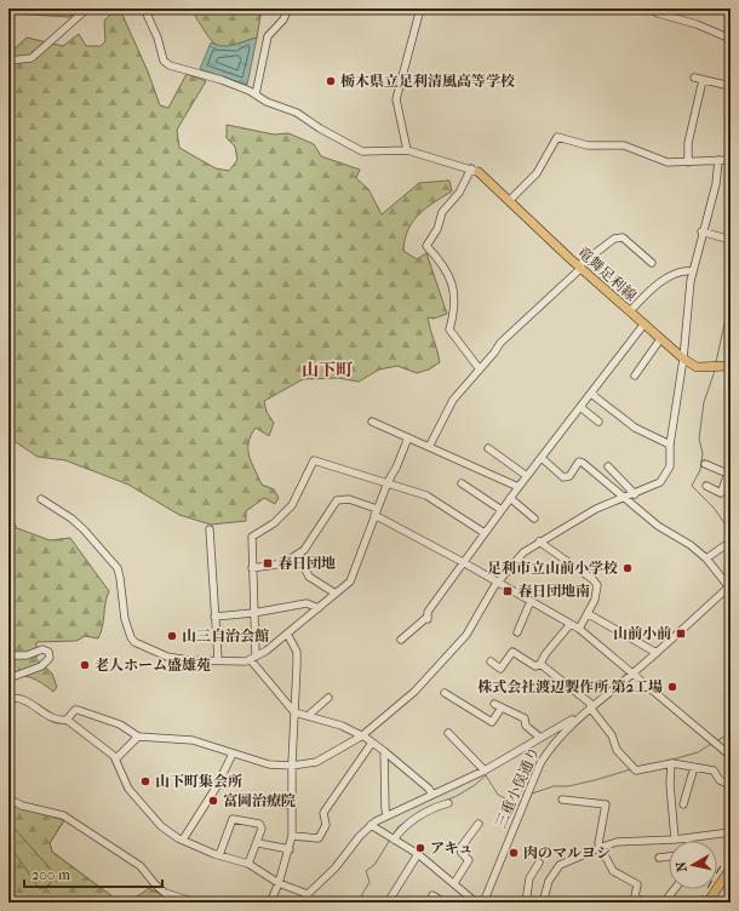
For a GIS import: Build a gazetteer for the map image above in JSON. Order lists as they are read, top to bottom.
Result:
{
  "streets": {
    "main road": ["竜舞足利線"],
    "street": ["三重小俣通り"]
  },
  "districts": ["山下町"],
  "places": {
    "other": [
      "栃木県立足利清風高等学校",
      "足利市立山前小学校",
      "山三自治会館",
      "老人ホーム盛雄苑",
      "株式会社渡辺製作所 第2工場",
      "山下町集会所",
      "富岡治療院",
      "アキュ",
      "肉のマルヨシ"
    ],
    "transit": ["春日団地", "春日団地南", "山前小前"]
  },
  "scale_bar": "200 m",
  "north": "left"
}
